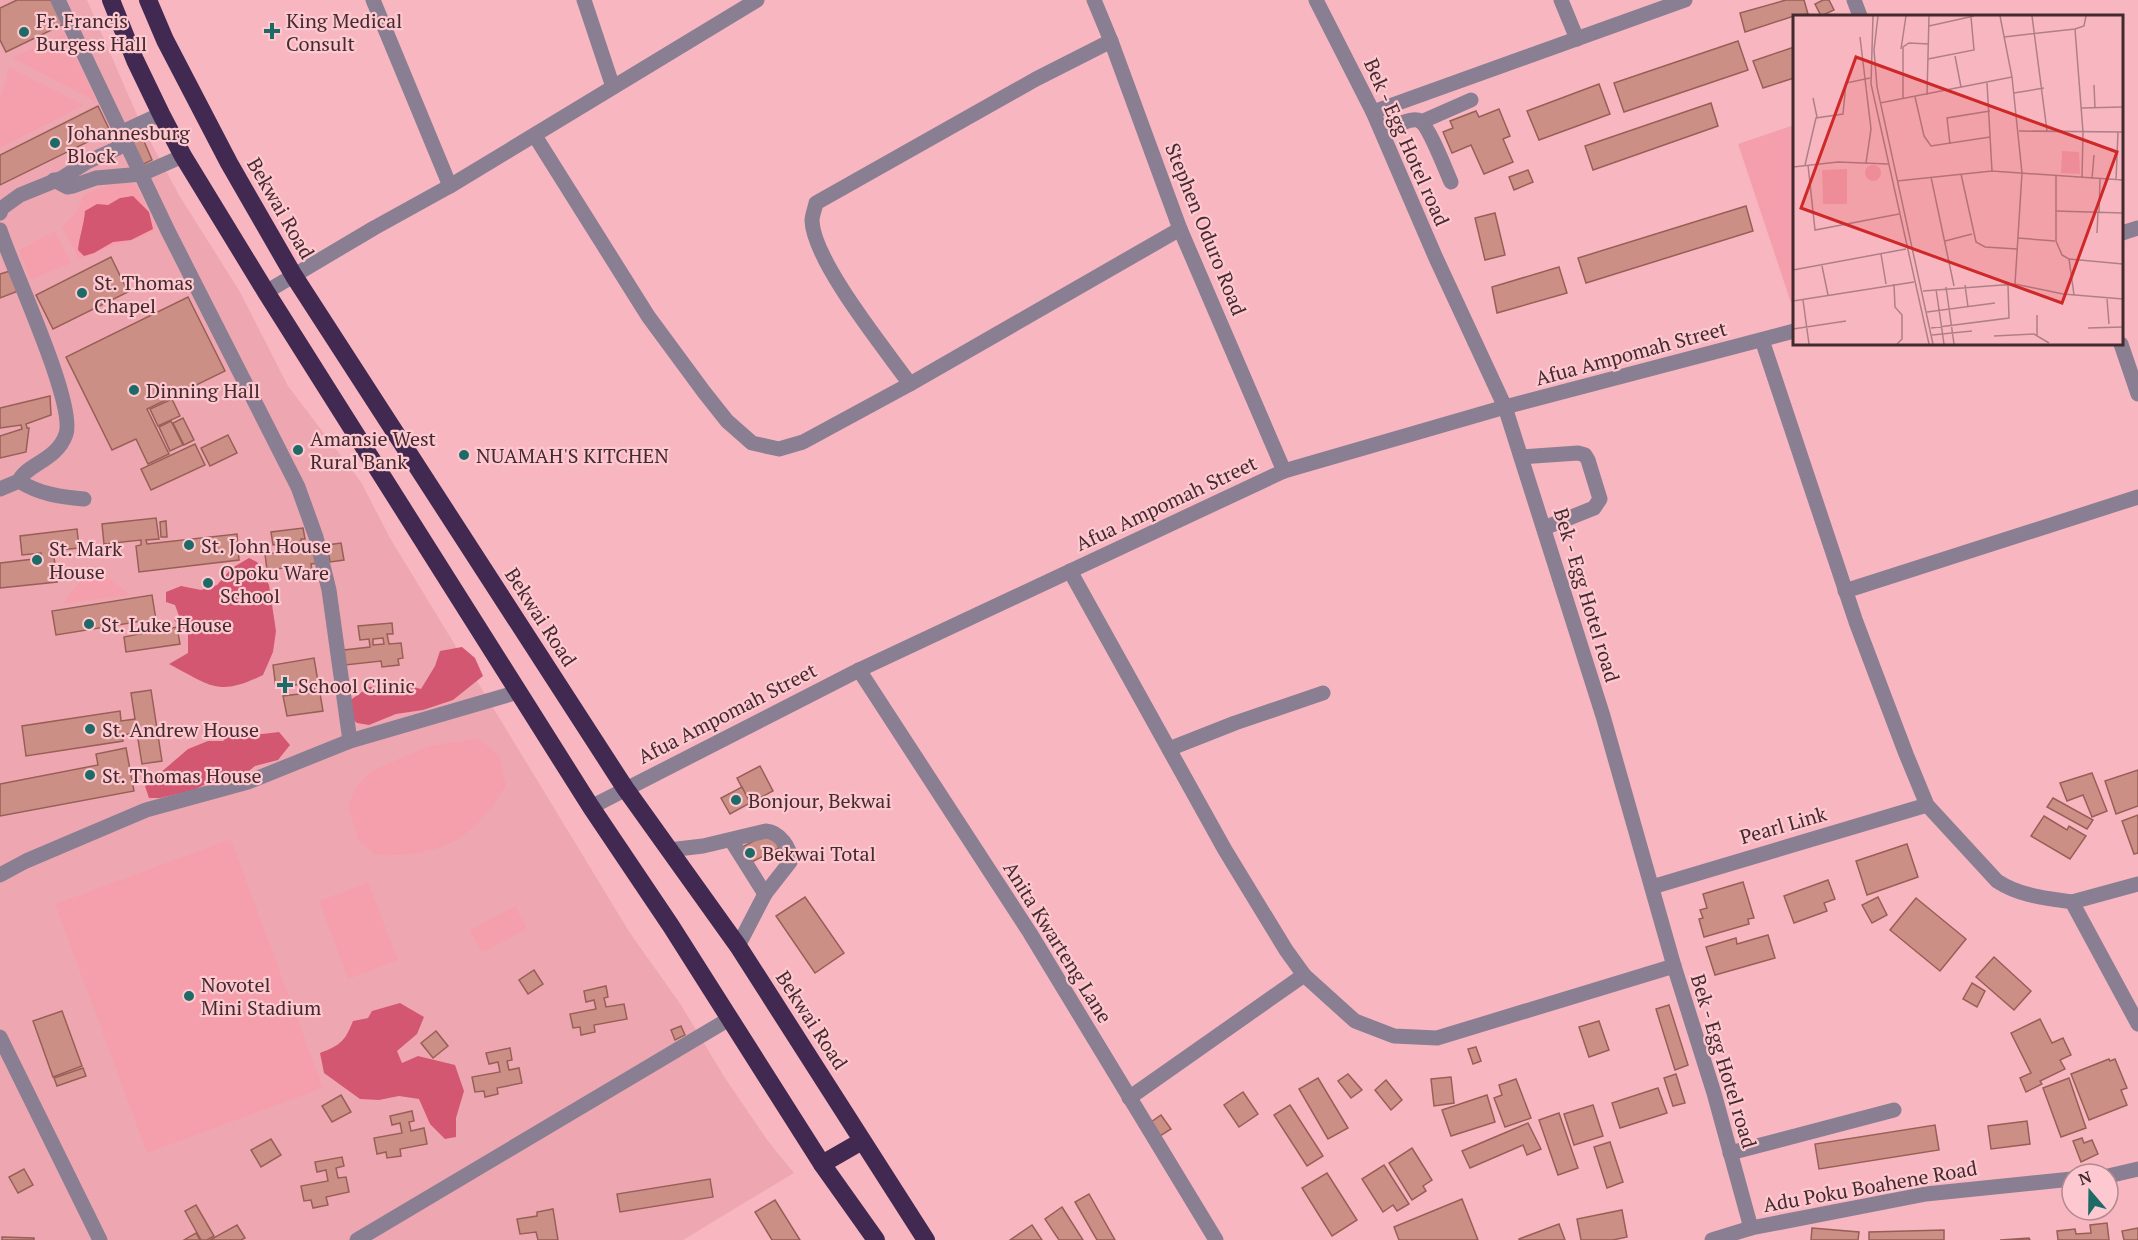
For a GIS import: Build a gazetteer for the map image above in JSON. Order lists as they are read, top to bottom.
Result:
{
  "streets": {
    "highway": ["Bekwai Road"],
    "street": [
      "Bek - Egg Hotel road",
      "Stephen Oduro Road",
      "Afua Ampomah Street",
      "Pearl Link",
      "Anita Kwarteng Lane",
      "Adu Poku Boahene Road"
    ]
  },
  "crossings": [
    ["Bek - Egg Hotel road", "Afua Ampomah Street"],
    ["Bek - Egg Hotel road", "Pearl Link"],
    ["Bek - Egg Hotel road", "Adu Poku Boahene Road"],
    ["Bekwai Road", "Afua Ampomah Street"],
    ["Stephen Oduro Road", "Afua Ampomah Street"],
    ["Afua Ampomah Street", "Anita Kwarteng Lane"]
  ],
  "places": {
    "health": ["King Medical Consult", "School Clinic"],
    "other": [
      "Fr. Francis Burgess Hall",
      "Johannesburg Block",
      "St. Thomas Chapel",
      "Dinning Hall",
      "Amansie West Rural Bank",
      "NUAMAH'S KITCHEN",
      "St. John House",
      "St. Mark House",
      "Opoku Ware School",
      "St. Luke House",
      "St. Andrew House",
      "St. Thomas House",
      "Bonjour, Bekwai",
      "Bekwai Total",
      "Novotel Mini Stadium"
    ]
  },
  "north": "top"
}
